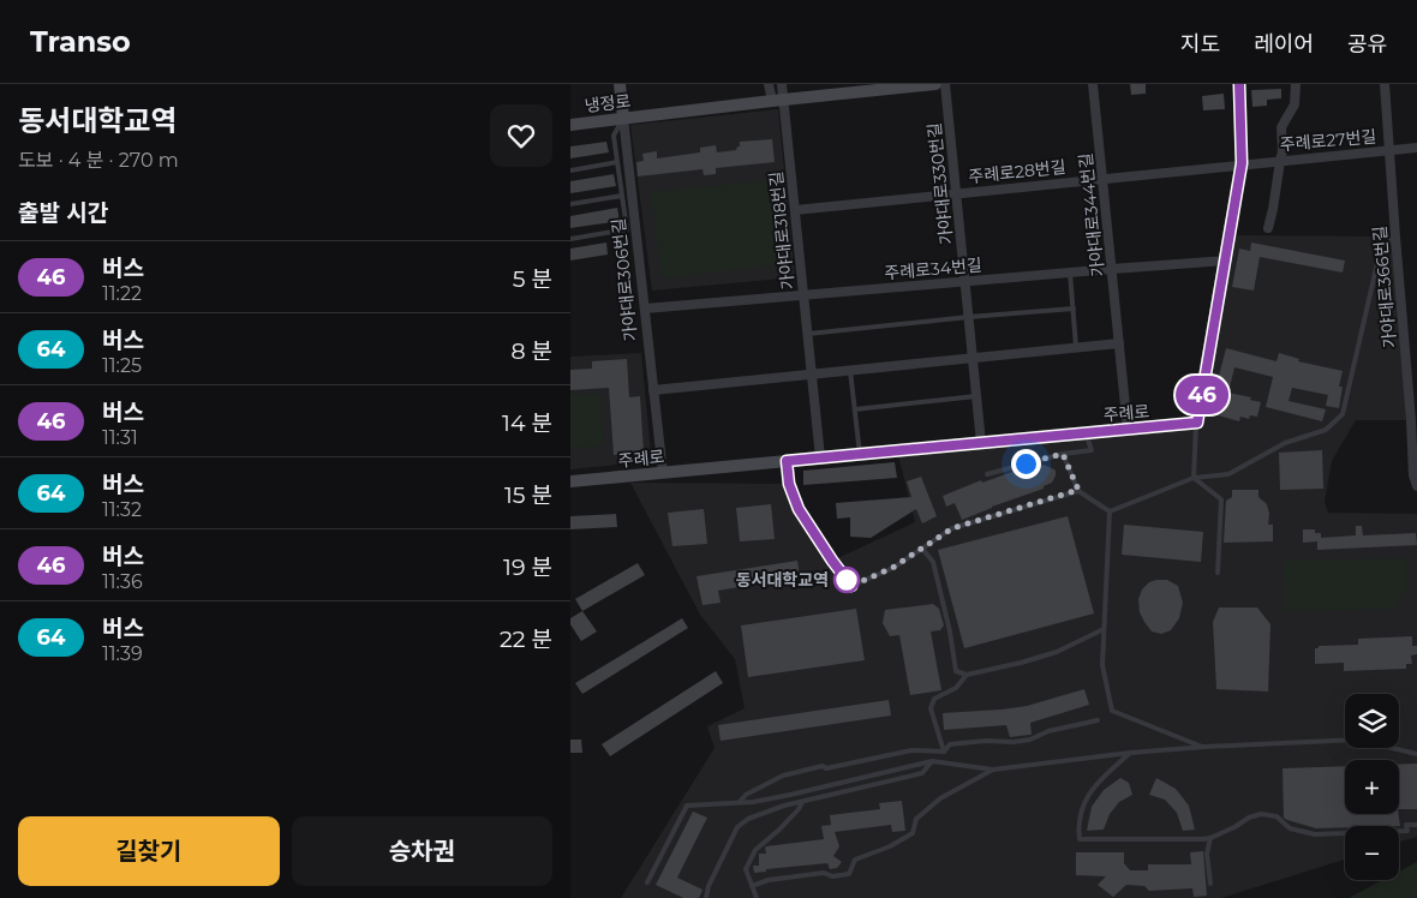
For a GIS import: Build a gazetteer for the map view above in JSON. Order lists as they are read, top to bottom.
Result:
{
  "streets": {
    "street": [
      "냉정로",
      "주례로27번길",
      "주례로28번길",
      "가야대로330번길",
      "가야대로344번길",
      "가야대로318번길",
      "주례로34번길",
      "가야대로306번길",
      "가야대로366번길",
      "주례로"
    ]
  },
  "crossings": [
    ["냉정로", "가야대로318번길"],
    ["냉정로", "가야대로306번길"],
    ["주례로27번길", "주례로28번길"],
    ["주례로27번길", "가야대로366번길"],
    ["주례로28번길", "가야대로330번길"],
    ["주례로28번길", "가야대로344번길"],
    ["주례로28번길", "가야대로318번길"],
    ["가야대로330번길", "주례로34번길"],
    ["가야대로330번길", "주례로"],
    ["가야대로344번길", "주례로34번길"],
    ["가야대로344번길", "주례로"],
    ["가야대로318번길", "주례로34번길"],
    ["가야대로318번길", "주례로"],
    ["주례로34번길", "가야대로306번길"],
    ["가야대로306번길", "주례로"]
  ],
  "places": ["동서대학교역"],
  "lines": ["bus line 46"],
  "page": {
    "header": "Transo",
    "nav": ["지도", "레이어", "공유"],
    "heading": [
      ["동서대학교역", "도보 · 4 분 · 270 m"],
      "출발 시간"
    ],
    "on_map": "46",
    "list": [
      {
        "mark": "46",
        "name": "버스",
        "note": "11:22",
        "value": "5 분"
      },
      {
        "mark": "64",
        "name": "버스",
        "note": "11:25",
        "value": "8 분"
      },
      {
        "mark": "46",
        "name": "버스",
        "note": "11:31",
        "value": "14 분"
      },
      {
        "mark": "64",
        "name": "버스",
        "note": "11:32",
        "value": "15 분"
      },
      {
        "mark": "46",
        "name": "버스",
        "note": "11:36",
        "value": "19 분"
      },
      {
        "mark": "64",
        "name": "버스",
        "note": "11:39",
        "value": "22 분"
      }
    ],
    "map_buttons": ["+", "−"],
    "buttons": ["길찾기", "승차권"]
  }
}
